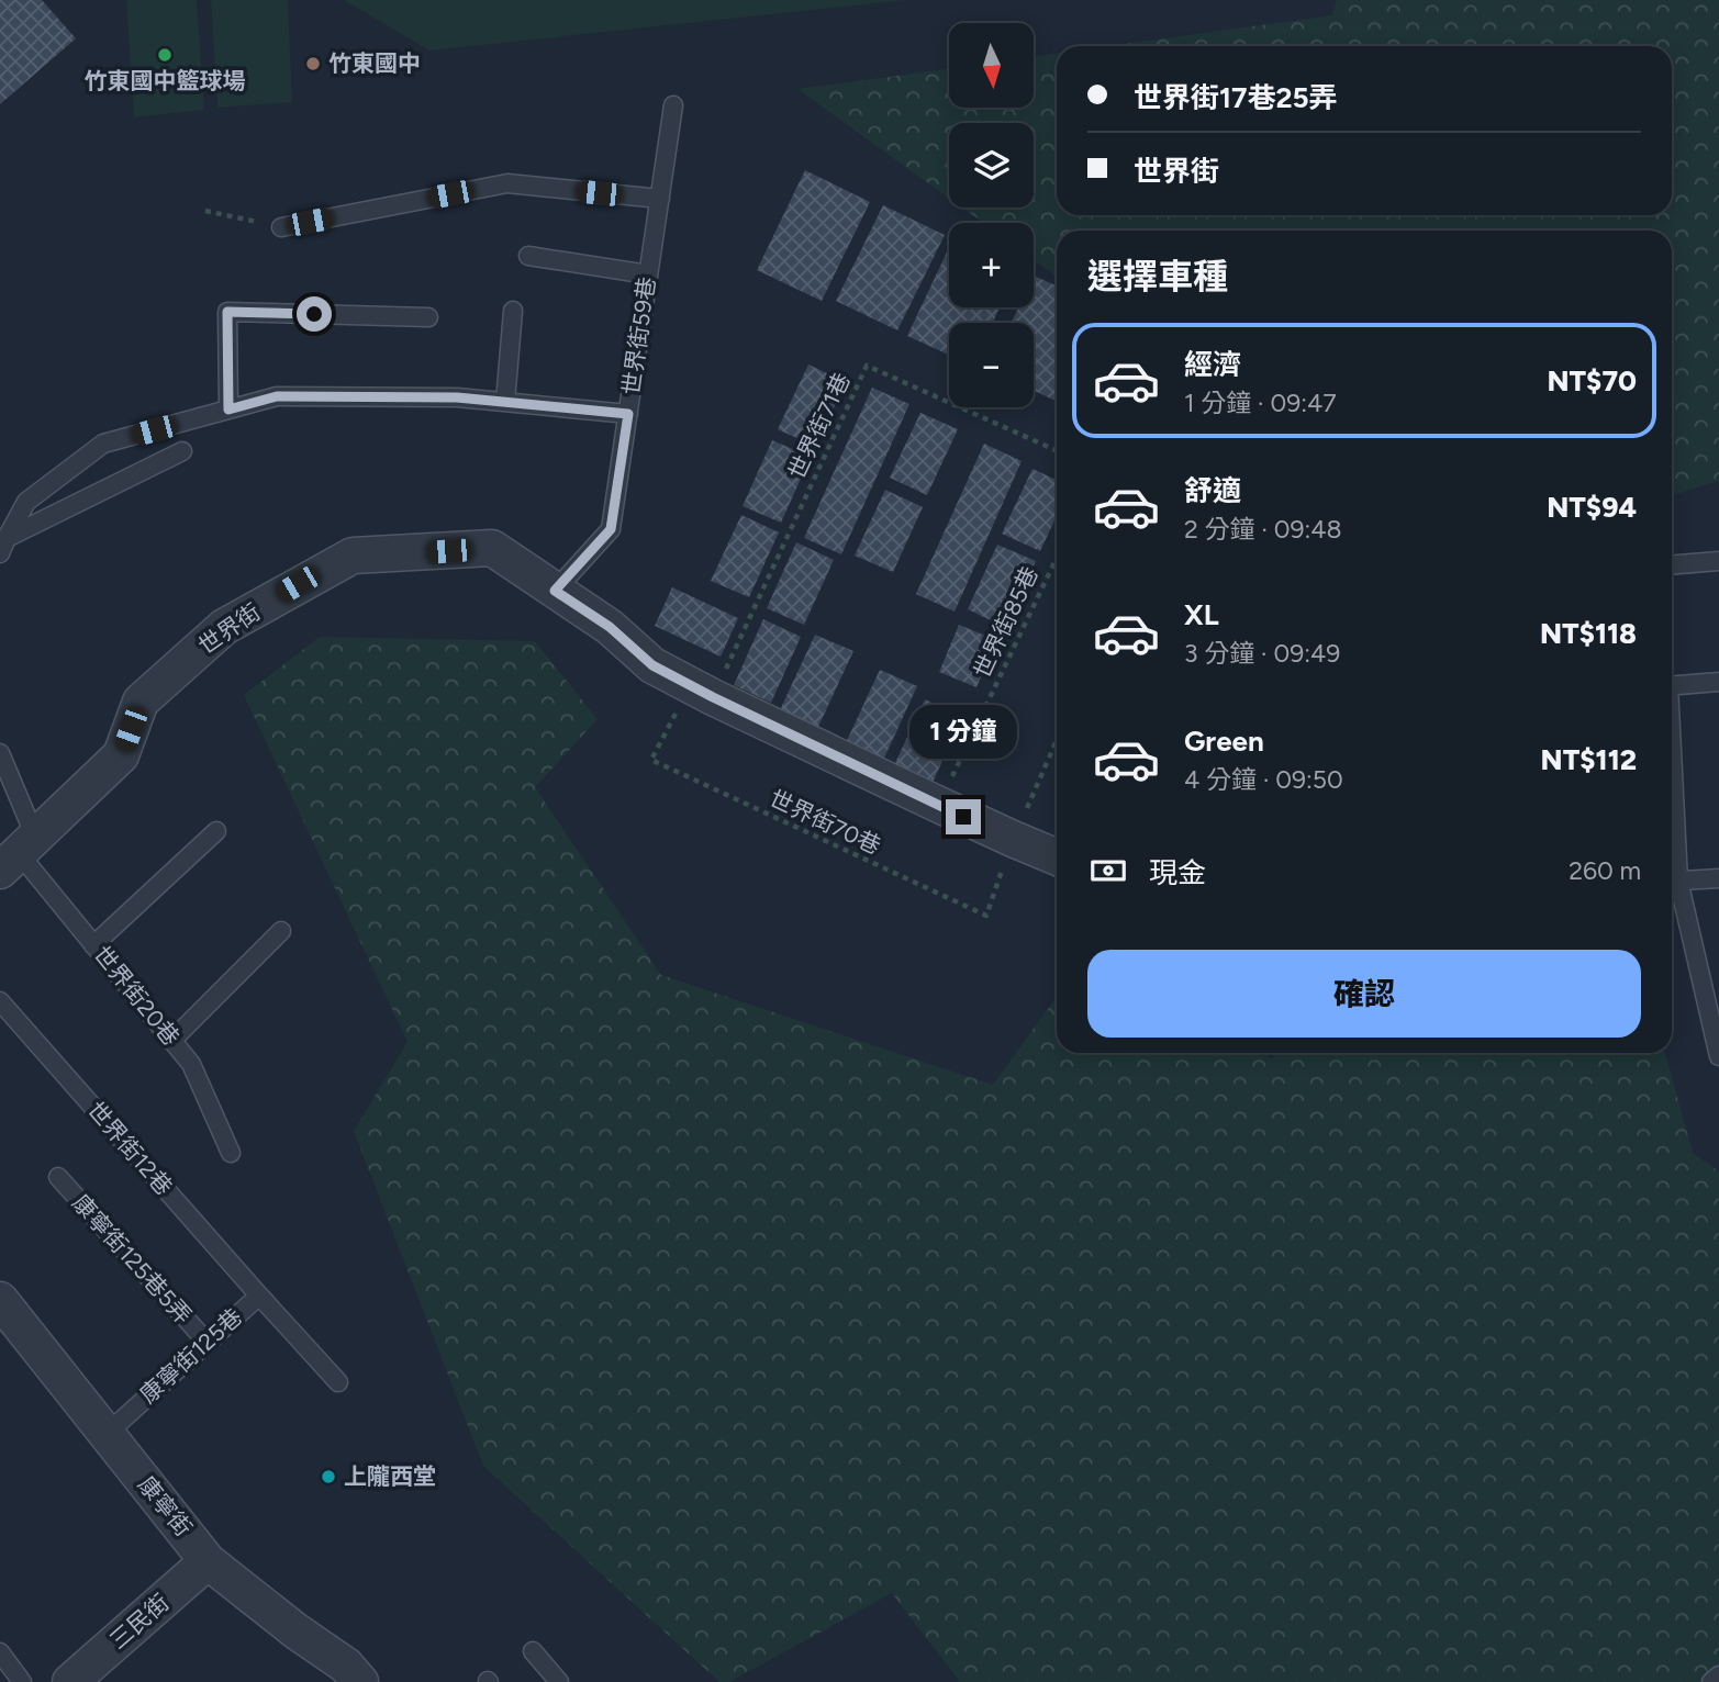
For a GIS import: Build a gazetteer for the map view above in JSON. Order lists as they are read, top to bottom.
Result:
{
  "streets": {
    "street": ["世界街", "康寧街", "三民街"],
    "lane": [
      "世界街59巷",
      "世界街20巷",
      "世界街12巷",
      "康寧街125巷5弄",
      "康寧街125巷"
    ],
    "path": ["世界街71巷", "世界街85巷", "世界街70巷"]
  },
  "crossings": [
    ["世界街59巷", "世界街"],
    ["世界街71巷", "世界街"],
    ["世界街71巷", "世界街70巷"],
    ["世界街85巷", "世界街"],
    ["世界街", "世界街70巷"],
    ["世界街", "世界街20巷"],
    ["世界街12巷", "康寧街125巷"],
    ["康寧街125巷5弄", "康寧街125巷"],
    ["康寧街125巷", "康寧街"],
    ["康寧街", "三民街"]
  ],
  "places": ["竹東國中籃球場", "竹東國中", "上隴西堂"],
  "north": "bottom",
  "page": {
    "map_buttons": ["+", "−"],
    "banner": ["世界街17巷25弄", "世界街"],
    "heading": "選擇車種",
    "list": [
      {
        "name": "經濟",
        "note": "1 分鐘 · 09:47",
        "value": "NT$70"
      },
      {
        "name": "舒適",
        "note": "2 分鐘 · 09:48",
        "value": "NT$94"
      },
      {
        "name": "XL",
        "note": "3 分鐘 · 09:49",
        "value": "NT$118"
      },
      {
        "name": "Green",
        "note": "4 分鐘 · 09:50",
        "value": "NT$112"
      }
    ],
    "bubble": "1 分鐘",
    "pay": ["現金", "260 m"],
    "buttons": "確認"
  }
}
